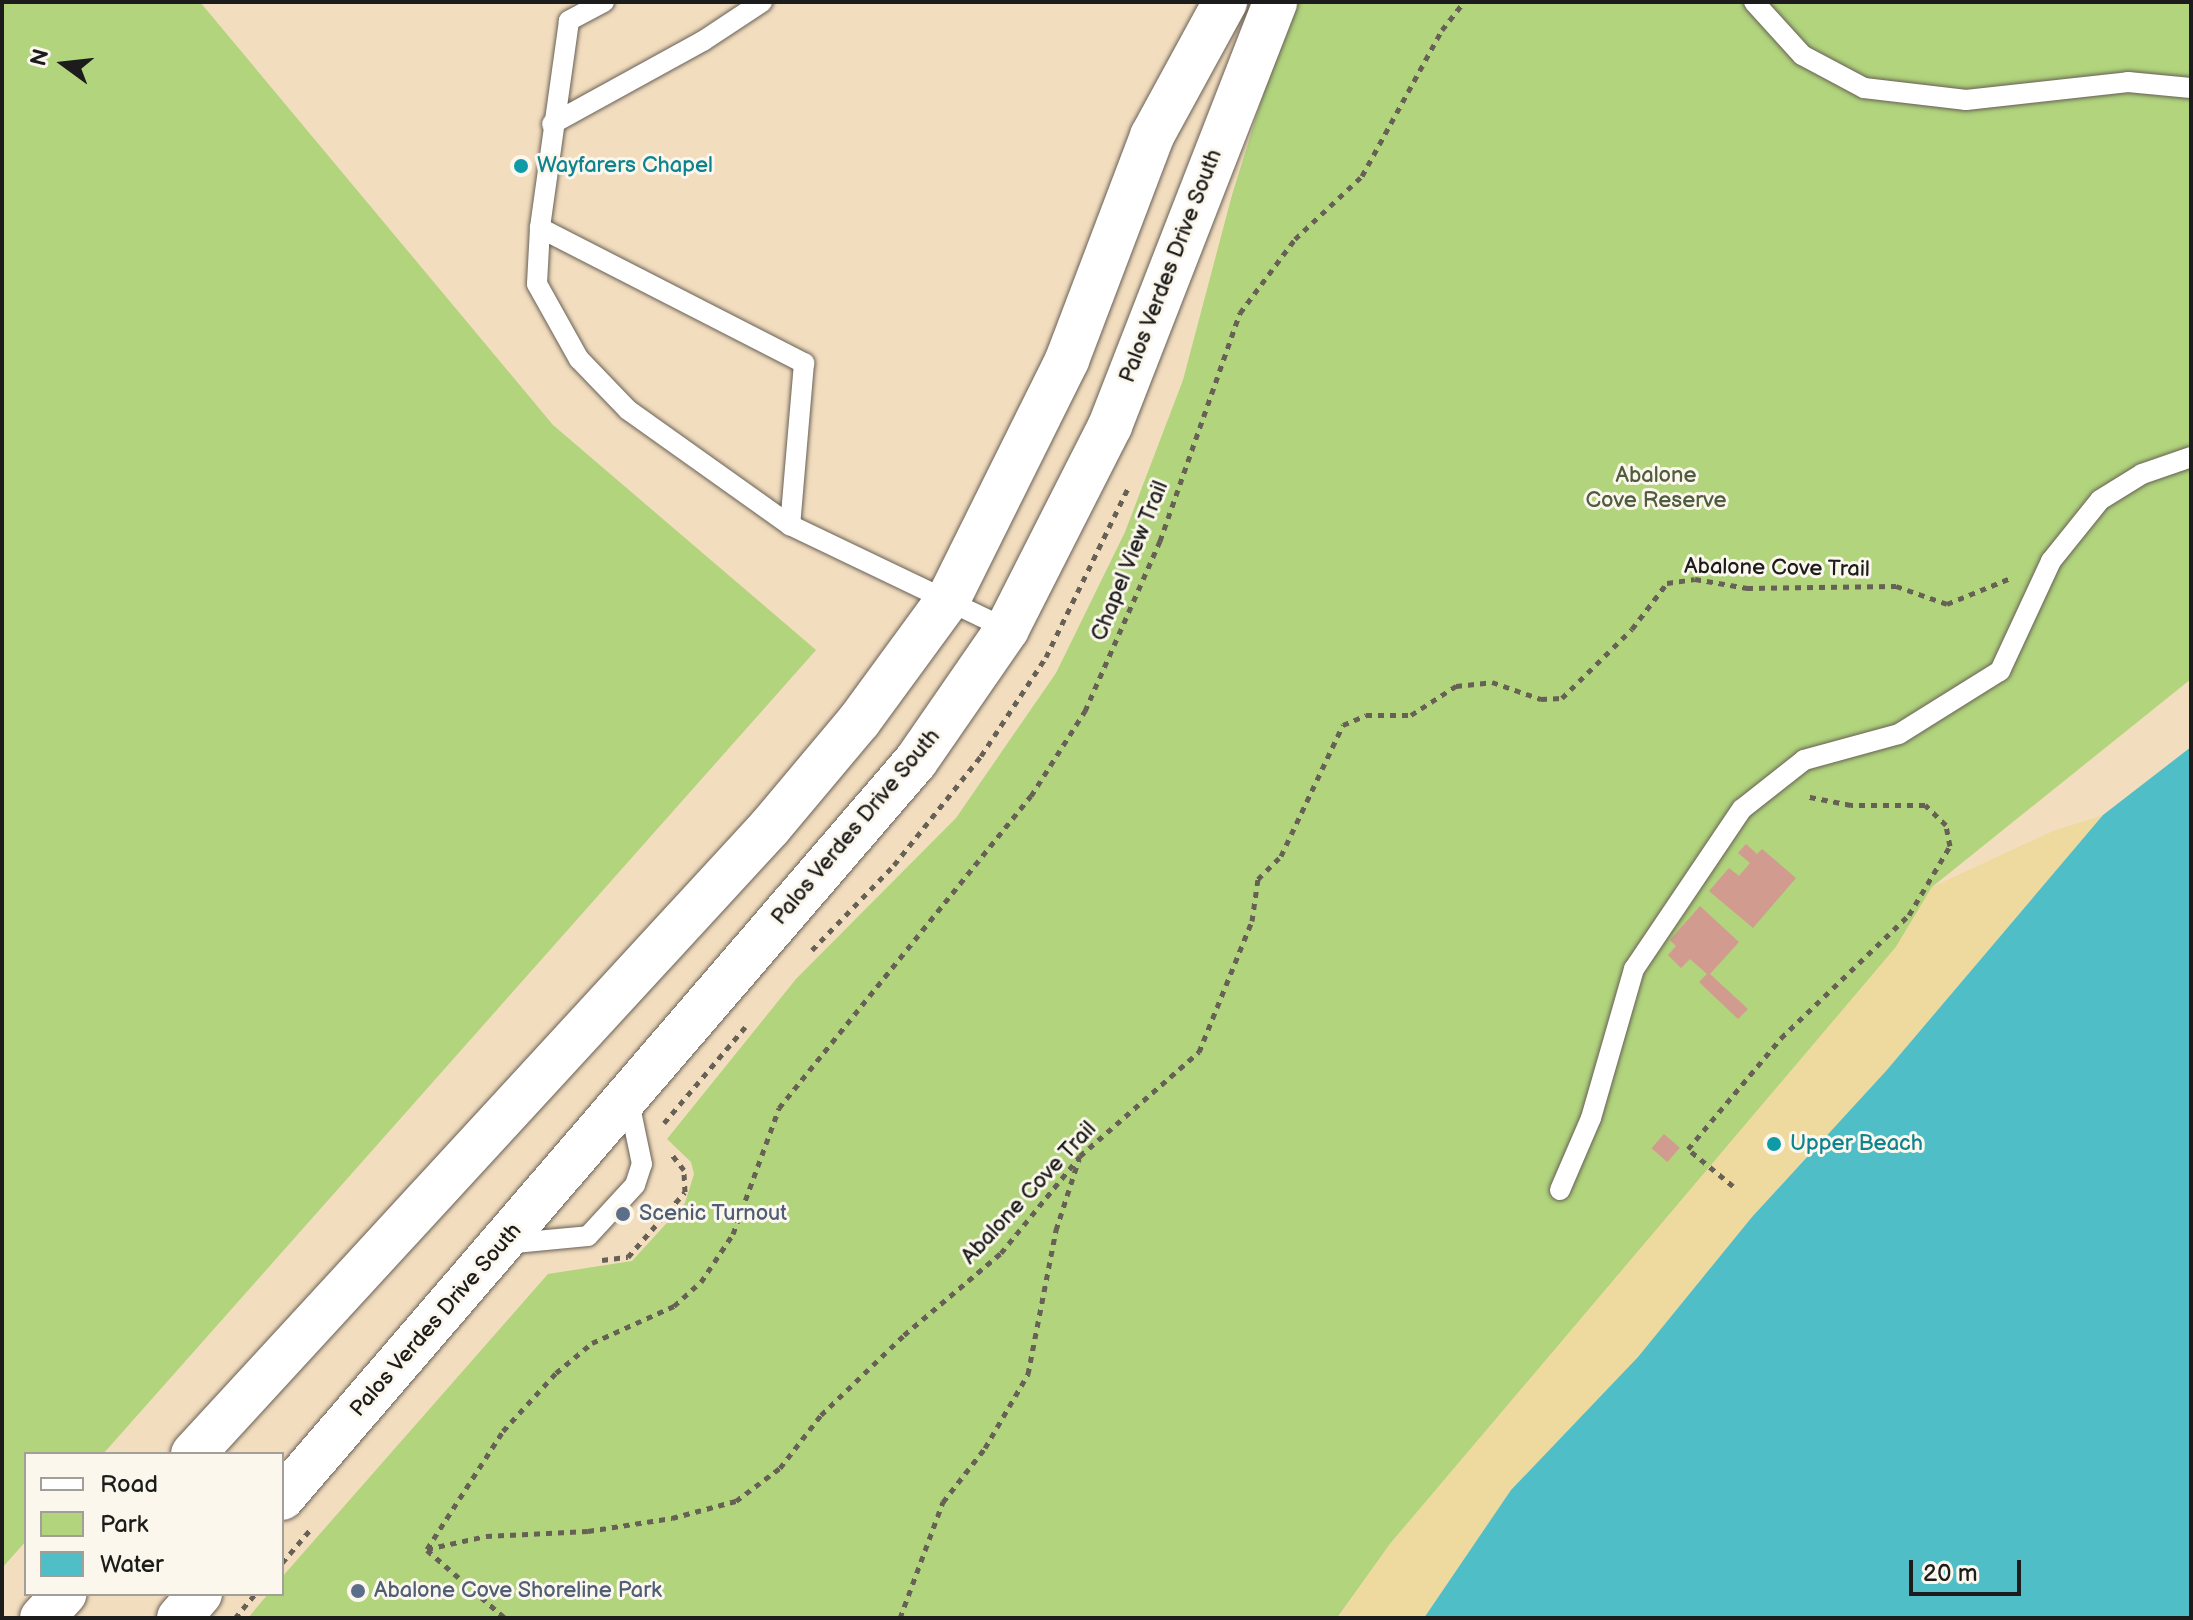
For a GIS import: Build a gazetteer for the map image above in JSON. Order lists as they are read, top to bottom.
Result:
{
  "streets": {
    "main road": ["Palos Verdes Drive South"],
    "path": ["Chapel View Trail", "Abalone Cove Trail"]
  },
  "crossings": [
    ["Chapel View Trail", "Abalone Cove Trail"]
  ],
  "parks": ["Abalone Cove Reserve"],
  "places": [
    "Wayfarers Chapel",
    "Upper Beach",
    "Scenic Turnout",
    "Abalone Cove Shoreline Park"
  ],
  "legend": ["Road", "Park", "Water"],
  "scale_bar": "20 m",
  "north": "left"
}
